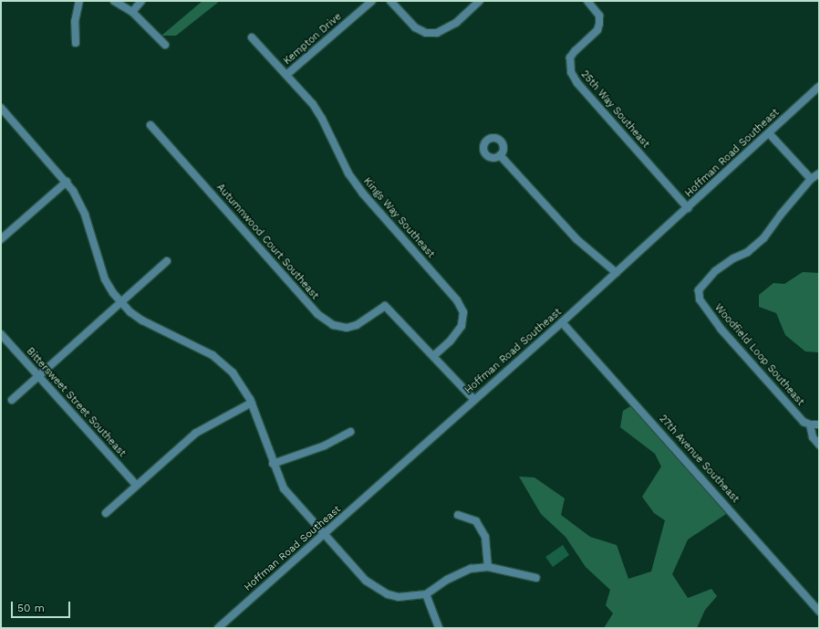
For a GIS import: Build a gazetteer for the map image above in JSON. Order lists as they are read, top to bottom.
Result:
{
  "streets": {
    "street": [
      "Kempton Drive",
      "25th Way Southeast",
      "Hoffman Road Southeast",
      "Kings Way Southeast",
      "Autumnwood Court Southeast",
      "Woodfield Loop Southeast",
      "Bittersweet Street Southeast",
      "27th Avenue Southeast"
    ]
  },
  "crossings": [
    ["Kempton Drive", "Kings Way Southeast"],
    ["25th Way Southeast", "Hoffman Road Southeast"],
    ["Hoffman Road Southeast", "27th Avenue Southeast"],
    ["Kings Way Southeast", "Autumnwood Court Southeast"]
  ],
  "scale_bar": "50 m"
}
